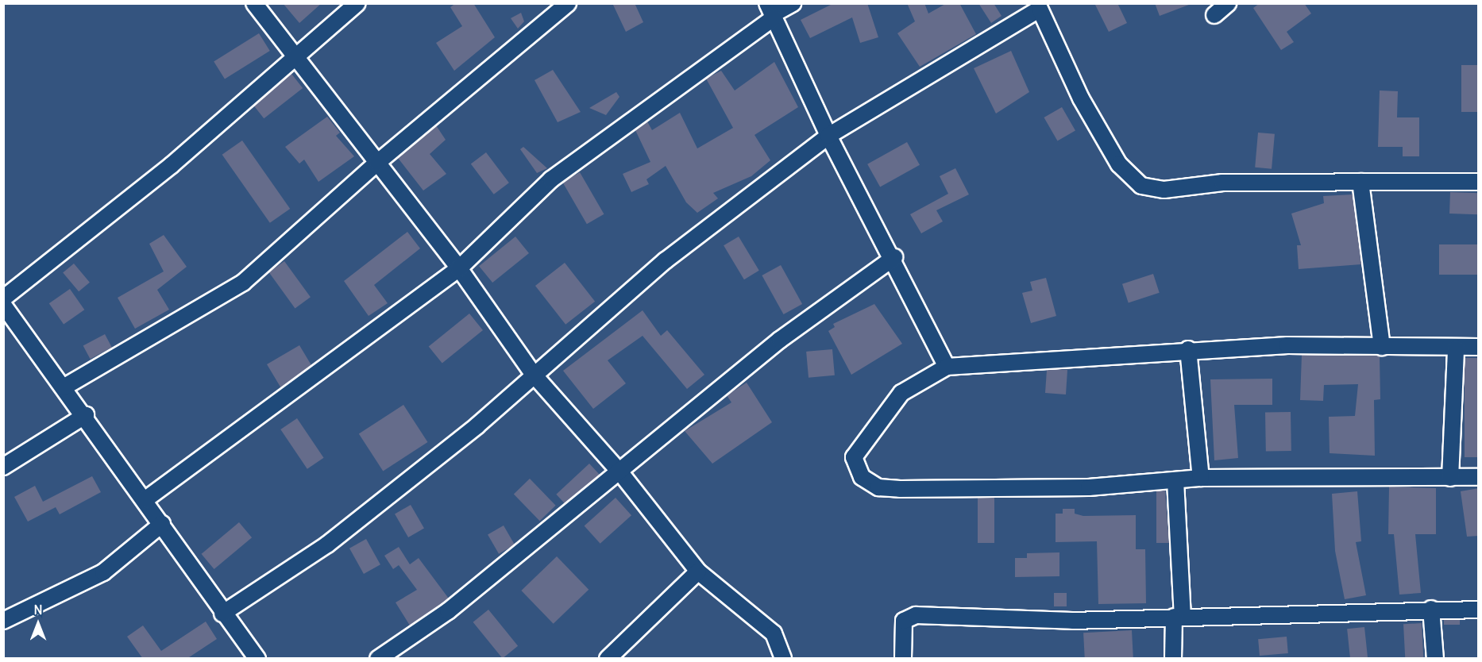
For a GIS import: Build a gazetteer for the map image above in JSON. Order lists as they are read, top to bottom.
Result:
{
  "north": "top"
}
